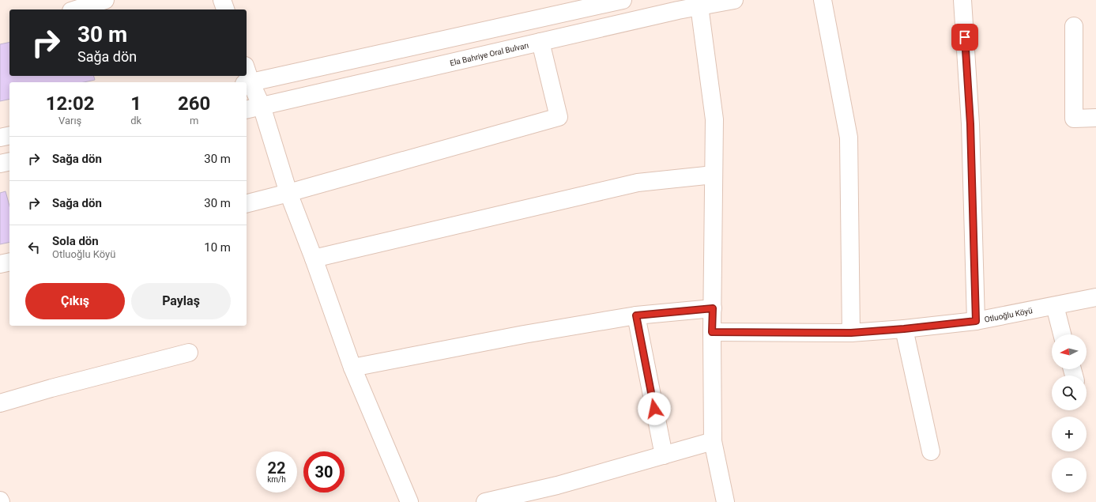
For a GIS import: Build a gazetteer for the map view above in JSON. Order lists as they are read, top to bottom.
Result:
{
  "streets": {
    "street": ["Ela Bahriye Oral Bulvarı", "Otluoğlu Köyü"]
  },
  "north": "left",
  "page": {
    "turn": ["30 m", "Sağa dön"],
    "eta": [
      "12:02",
      "Varış",
      "1",
      "dk",
      "260",
      "m"
    ],
    "list": [
      {
        "name": "Sağa dön",
        "value": "30 m"
      },
      {
        "name": "Sağa dön",
        "value": "30 m"
      },
      {
        "name": "Sola dön",
        "note": "Otluoğlu Köyü",
        "value": "10 m"
      }
    ],
    "buttons": ["Çıkış", "Paylaş"],
    "map_buttons": ["+", "−"],
    "speed": "22 km/h",
    "limit": "30"
  }
}
